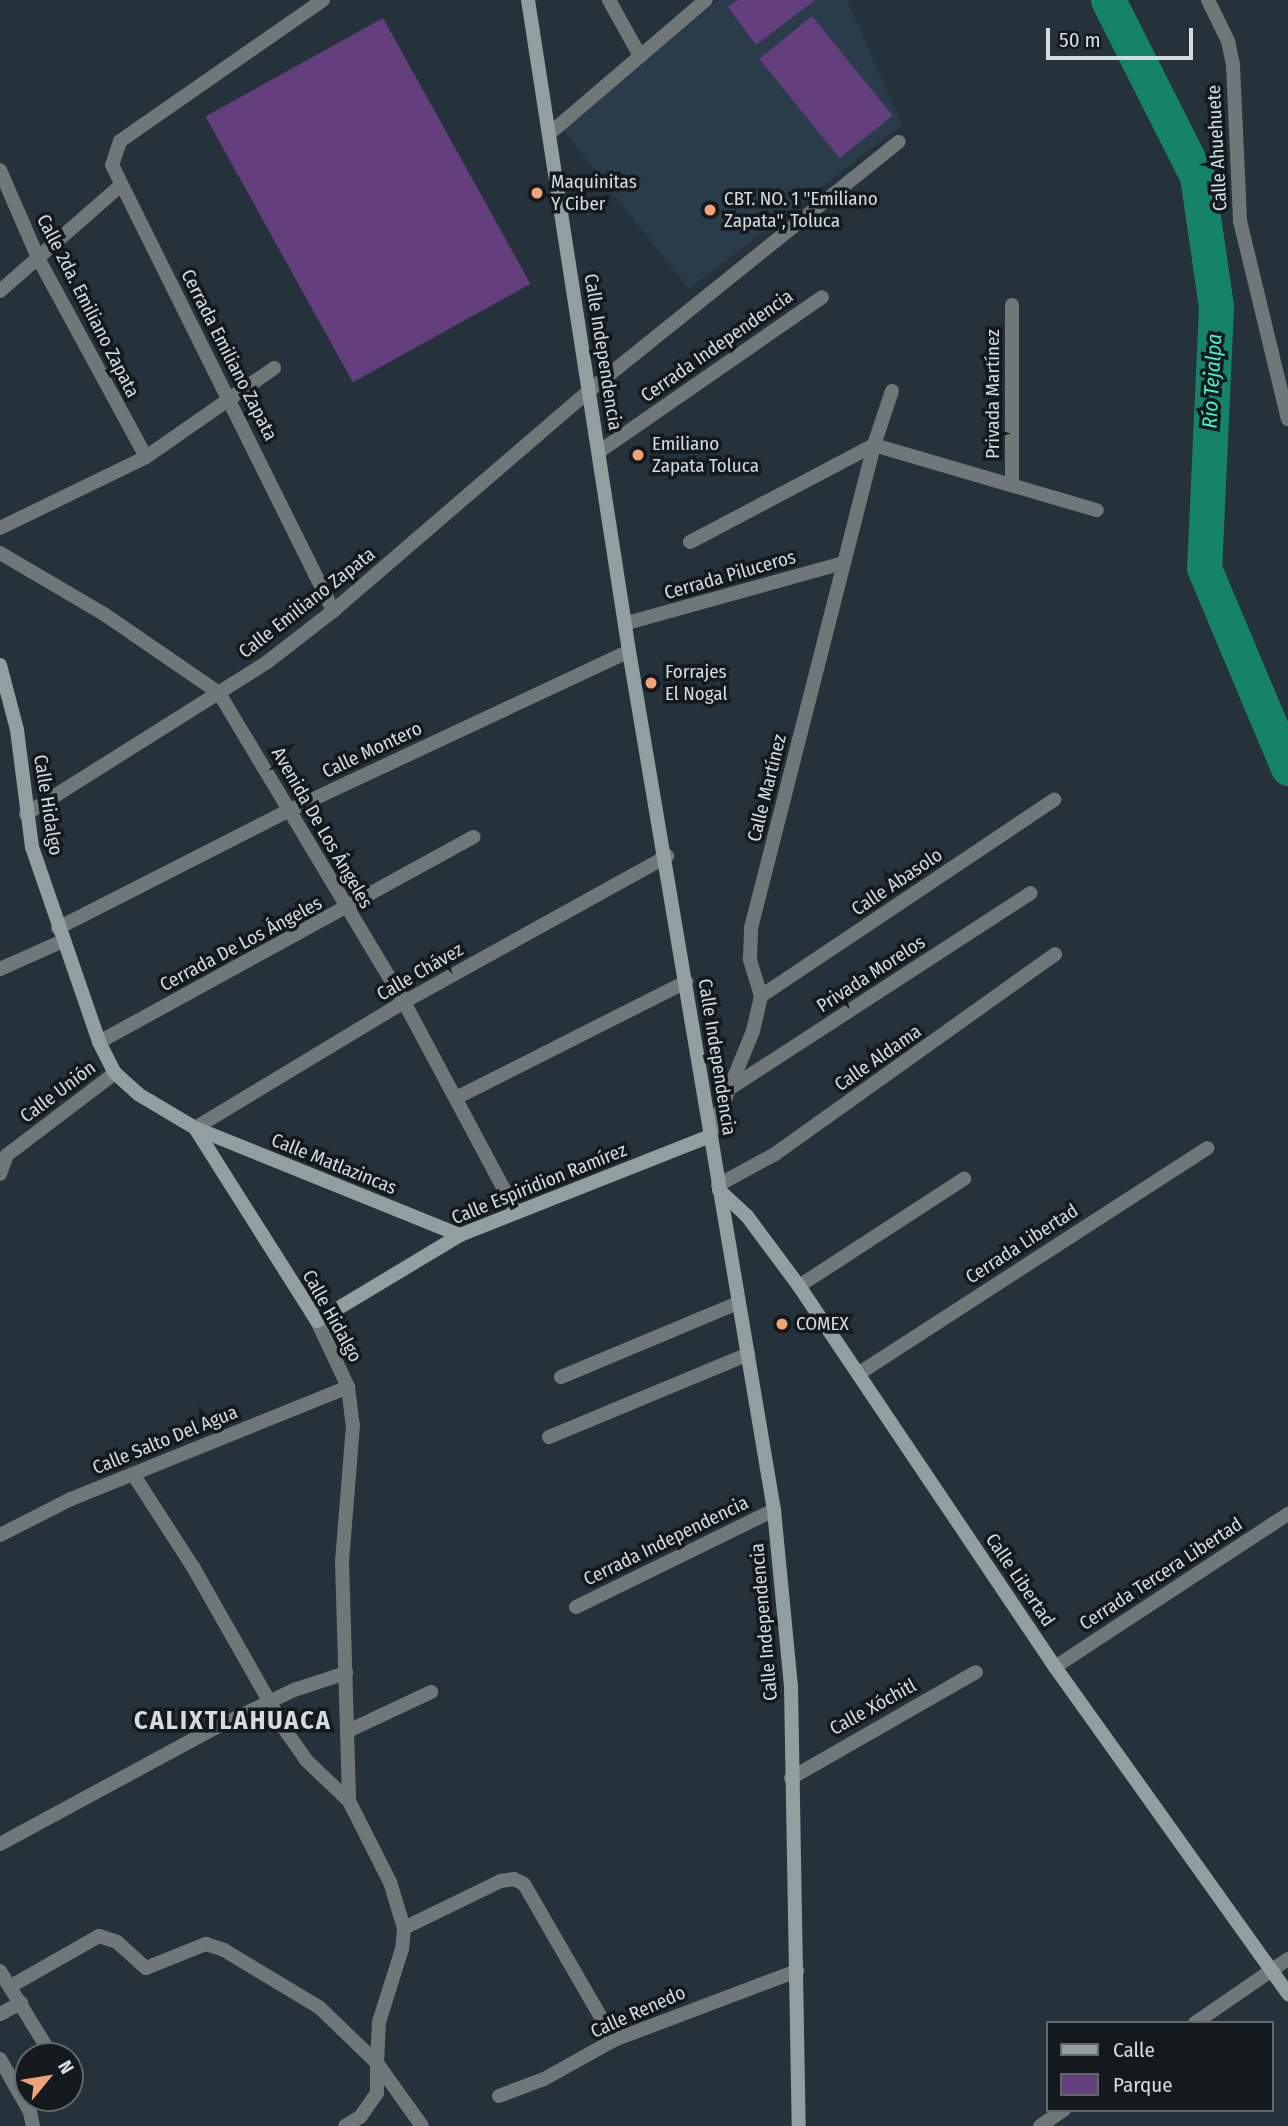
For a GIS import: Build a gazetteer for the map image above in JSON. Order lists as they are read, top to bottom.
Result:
{
  "streets": {
    "main road": [
      "Calle Independencia",
      "Calle Hidalgo",
      "Calle Matlazincas",
      "Calle Espiridion Ramírez",
      "Calle Libertad"
    ],
    "street": [
      "Calle Ahuehuete",
      "Calle 2da. Emiliano Zapata",
      "Cerrada Independencia",
      "Cerrada Emiliano Zapata",
      "Privada Martínez",
      "Cerrada Piluceros",
      "Calle Emiliano Zapata",
      "Calle Montero",
      "Calle Martínez",
      "Avenida De Los Ángeles",
      "Calle Abasolo",
      "Cerrada De Los Ángeles",
      "Calle Chávez",
      "Privada Morelos",
      "Calle Aldama",
      "Calle Unión",
      "Cerrada Libertad",
      "Calle Salto Del Agua",
      "Cerrada Tercera Libertad",
      "Calle Xóchitl",
      "Calle Renedo"
    ]
  },
  "crossings": [
    ["Cerrada Independencia", "Calle Independencia"],
    ["Calle Independencia", "Cerrada Piluceros"],
    ["Calle Independencia", "Calle Emiliano Zapata"],
    ["Calle Independencia", "Calle Montero"],
    ["Calle Independencia", "Calle Chávez"],
    ["Calle Independencia", "Calle Aldama"],
    ["Calle Independencia", "Calle Espiridion Ramírez"],
    ["Calle Independencia", "Calle Libertad"],
    ["Calle Independencia", "Calle Xóchitl"],
    ["Calle Independencia", "Calle Renedo"],
    ["Cerrada Emiliano Zapata", "Calle Emiliano Zapata"],
    ["Privada Martínez", "Calle Martínez"],
    ["Cerrada Piluceros", "Calle Martínez"],
    ["Calle Emiliano Zapata", "Calle Hidalgo"],
    ["Calle Emiliano Zapata", "Avenida De Los Ángeles"],
    ["Calle Montero", "Calle Hidalgo"],
    ["Calle Montero", "Avenida De Los Ángeles"],
    ["Calle Martínez", "Calle Abasolo"],
    ["Calle Hidalgo", "Cerrada De Los Ángeles"],
    ["Calle Hidalgo", "Calle Chávez"],
    ["Calle Hidalgo", "Calle Unión"],
    ["Calle Hidalgo", "Calle Matlazincas"],
    ["Calle Hidalgo", "Calle Espiridion Ramírez"],
    ["Calle Hidalgo", "Calle Salto Del Agua"],
    ["Avenida De Los Ángeles", "Cerrada De Los Ángeles"],
    ["Avenida De Los Ángeles", "Calle Chávez"],
    ["Avenida De Los Ángeles", "Calle Espiridion Ramírez"],
    ["Calle Chávez", "Calle Matlazincas"],
    ["Calle Aldama", "Calle Libertad"],
    ["Calle Matlazincas", "Calle Espiridion Ramírez"],
    ["Cerrada Libertad", "Calle Libertad"],
    ["Cerrada Tercera Libertad", "Calle Libertad"]
  ],
  "districts": ["CALIXTLAHUACA"],
  "water": ["Río Tejalpa"],
  "places": [
    "Maquinitas Y Ciber",
    "CBT. NO. 1 \"Emiliano Zapata\", Toluca",
    "Emiliano Zapata Toluca",
    "Forrajes El Nogal",
    "COMEX"
  ],
  "legend": ["Calle", "Parque"],
  "scale_bar": "50 m",
  "north": "top right"
}
